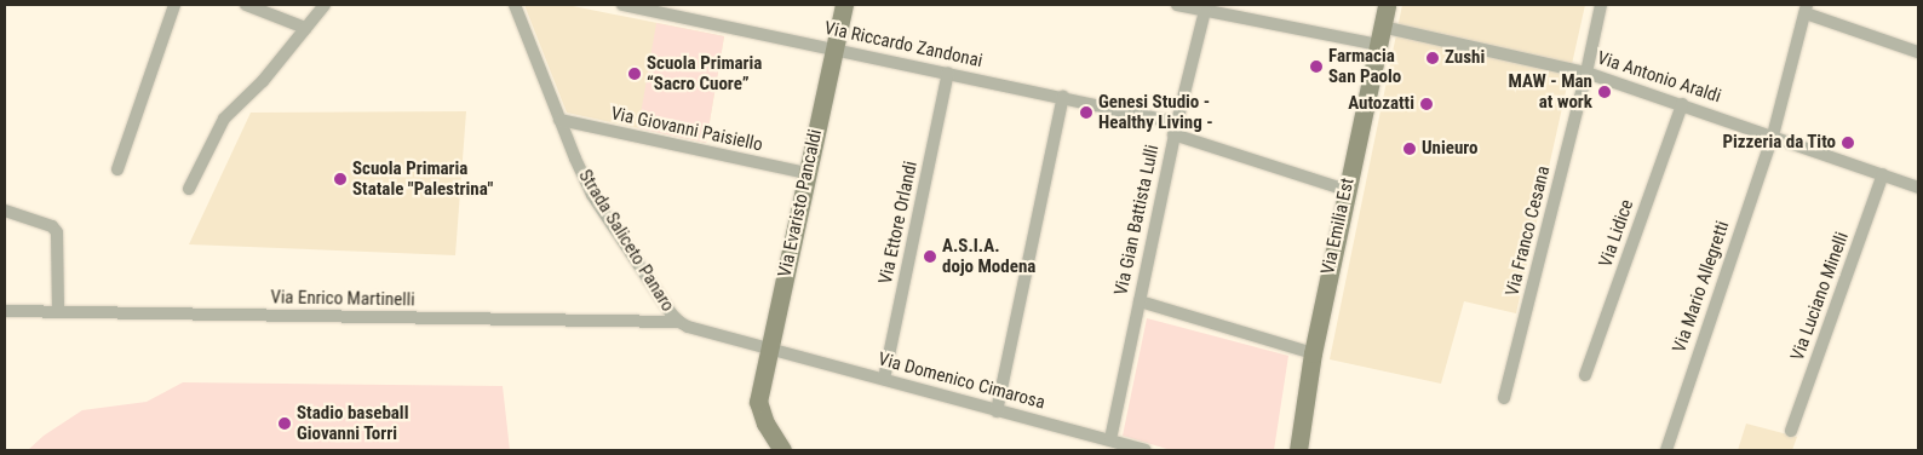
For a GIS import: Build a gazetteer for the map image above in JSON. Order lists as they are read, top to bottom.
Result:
{
  "streets": {
    "street": [
      "Via Riccardo Zandonai",
      "Via Antonio Araldi",
      "Via Giovanni Paisiello",
      "Via Evaristo Pancaldi",
      "Via Gian Battista Lulli",
      "Via Ettore Orlandi",
      "Via Emilia Est",
      "Via Franco Cesana",
      "Via Lidice",
      "Strada Saliceto Panaro",
      "Via Mario Allegretti",
      "Via Luciano Minelli",
      "Via Enrico Martinelli",
      "Via Domenico Cimarosa"
    ]
  },
  "crossings": [
    ["Via Riccardo Zandonai", "Via Evaristo Pancaldi"],
    ["Via Riccardo Zandonai", "Via Gian Battista Lulli"],
    ["Via Riccardo Zandonai", "Via Ettore Orlandi"],
    ["Via Antonio Araldi", "Via Emilia Est"],
    ["Via Antonio Araldi", "Via Franco Cesana"],
    ["Via Antonio Araldi", "Via Lidice"],
    ["Via Antonio Araldi", "Via Mario Allegretti"],
    ["Via Antonio Araldi", "Via Luciano Minelli"],
    ["Via Giovanni Paisiello", "Via Evaristo Pancaldi"],
    ["Via Giovanni Paisiello", "Strada Saliceto Panaro"],
    ["Via Evaristo Pancaldi", "Strada Saliceto Panaro"],
    ["Via Evaristo Pancaldi", "Via Domenico Cimarosa"],
    ["Via Gian Battista Lulli", "Via Domenico Cimarosa"],
    ["Via Ettore Orlandi", "Via Domenico Cimarosa"],
    ["Strada Saliceto Panaro", "Via Enrico Martinelli"],
    ["Strada Saliceto Panaro", "Via Domenico Cimarosa"]
  ],
  "places": [
    "Zushi",
    "Farmacia San Paolo",
    "Scuola Primaria “Sacro Cuore”",
    "MAW - Man at work",
    "Autozatti",
    "Genesi Studio - Healthy Living -",
    "Pizzeria da Tito",
    "Unieuro",
    "Scuola Primaria Statale \"Palestrina\"",
    "A.S.I.A. dojo Modena",
    "Stadio baseball Giovanni Torri"
  ]
}
